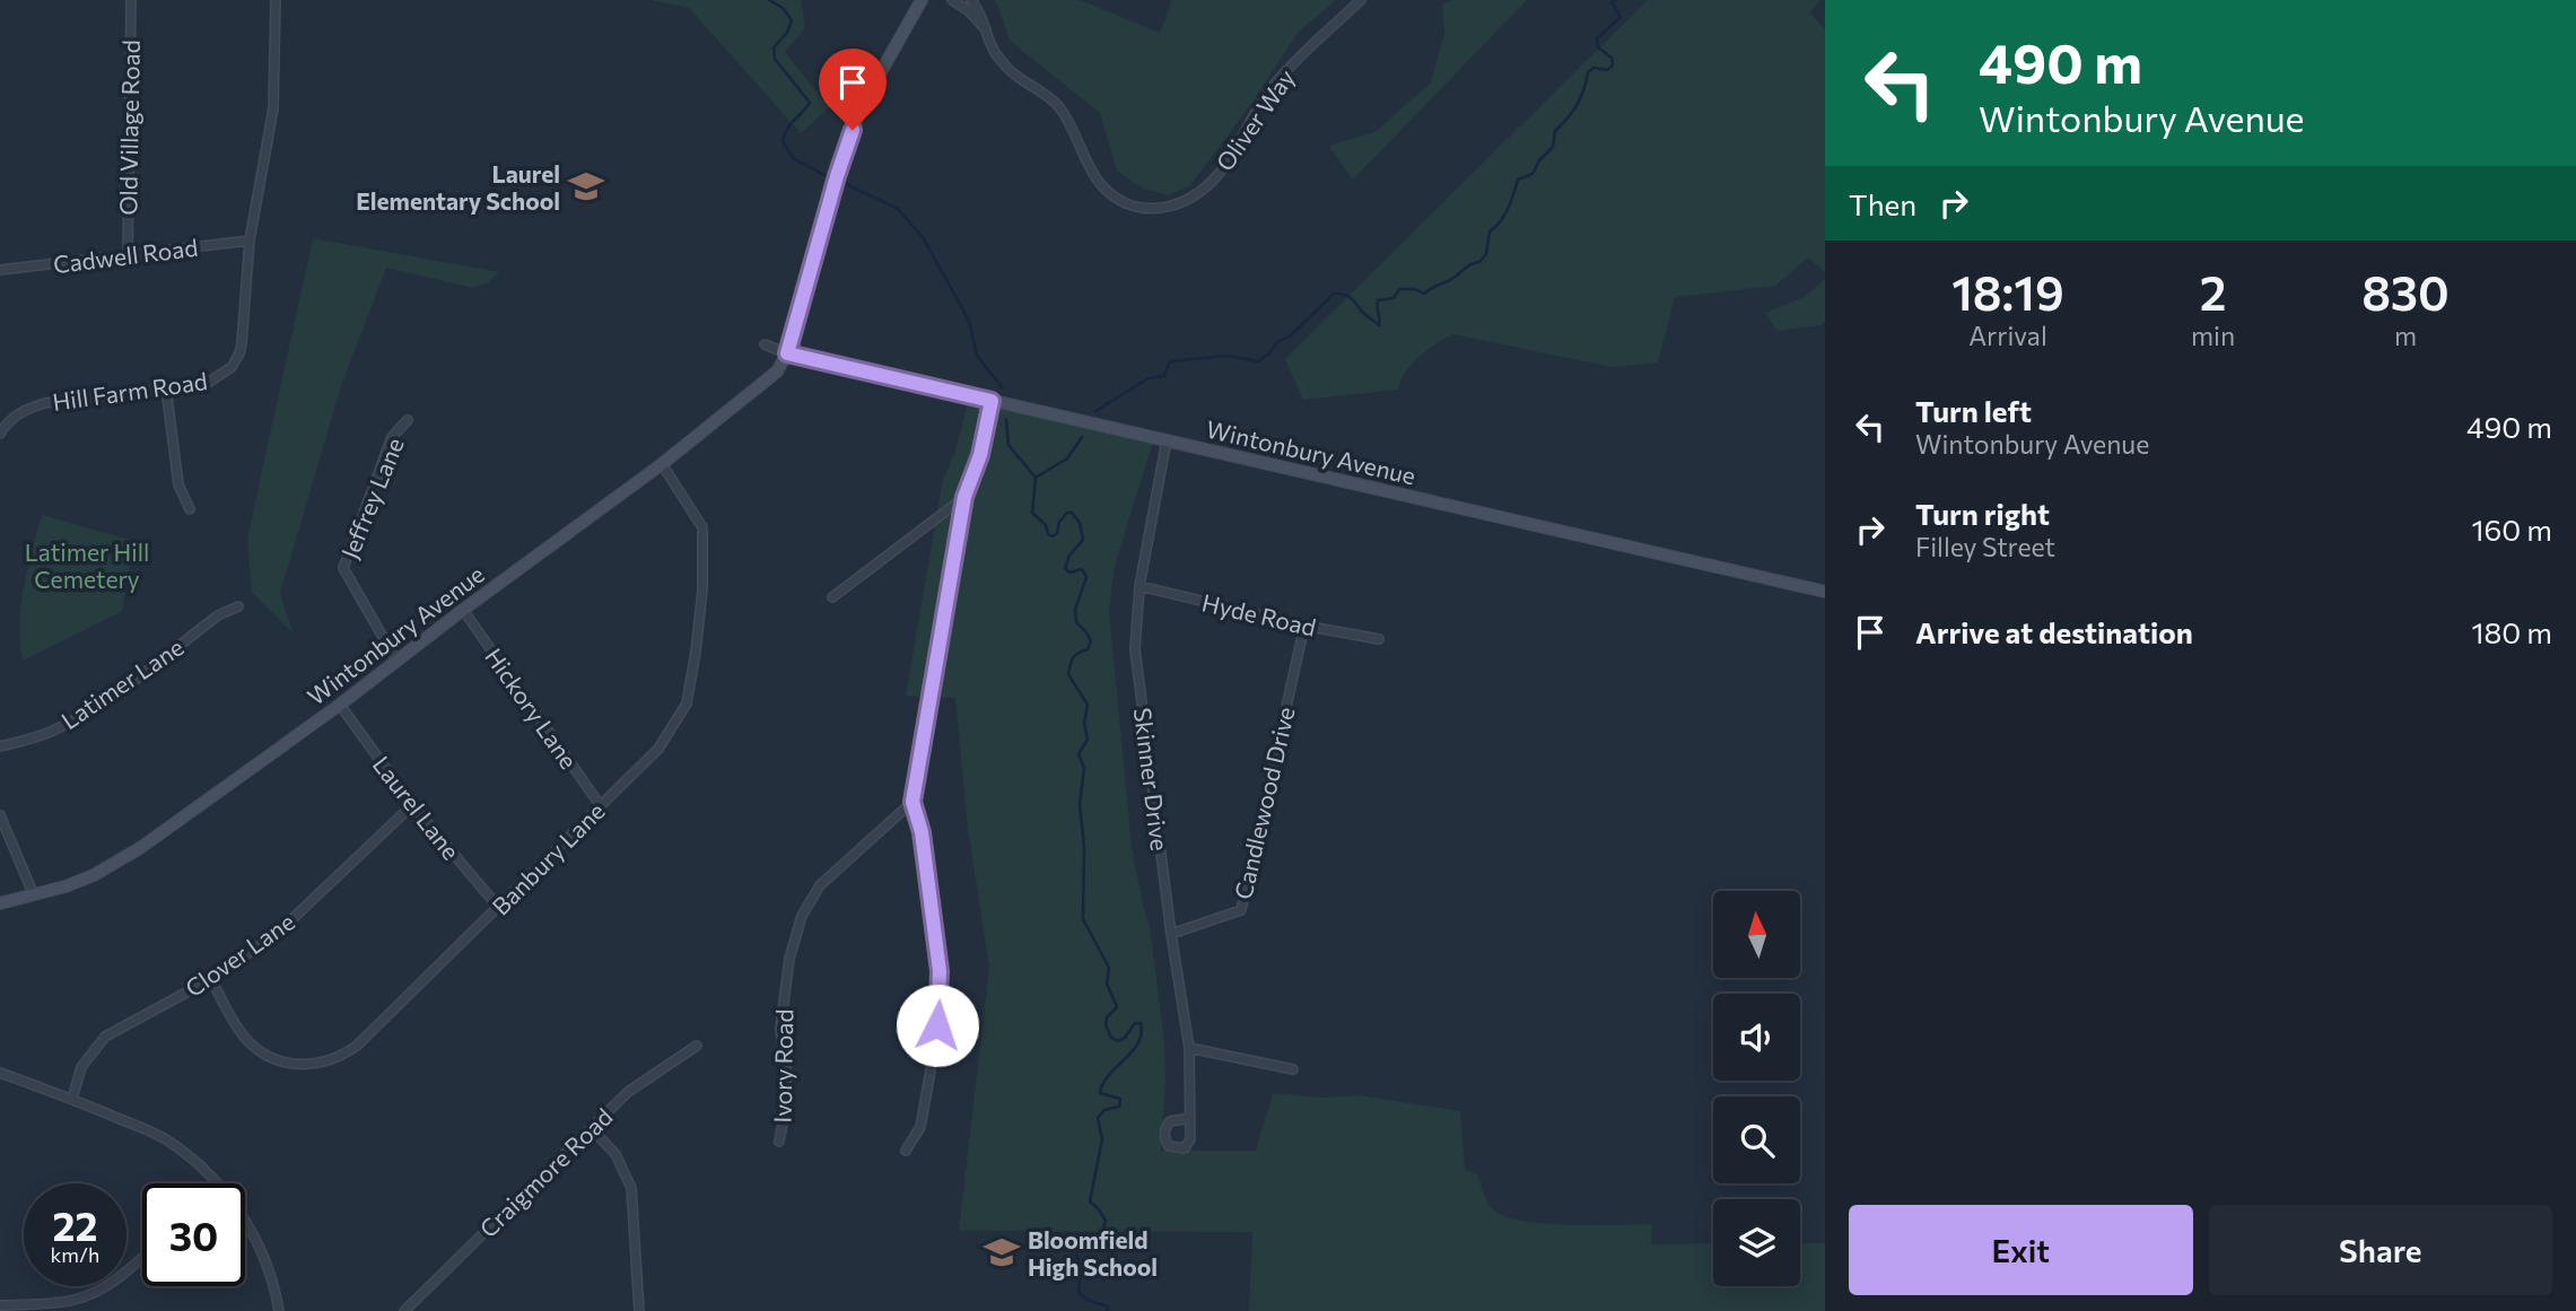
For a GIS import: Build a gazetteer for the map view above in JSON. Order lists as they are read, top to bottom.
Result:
{
  "streets": {
    "street": [
      "Oliver Way",
      "Old Village Road",
      "Cadwell Road",
      "Hill Farm Road",
      "Wintonbury Avenue",
      "Jeffrey Lane",
      "Hyde Road",
      "Latimer Lane",
      "Hickory Lane",
      "Skinner Drive",
      "Candlewood Drive",
      "Laurel Lane",
      "Banbury Lane",
      "Clover Lane",
      "Ivory Road",
      "Craigmore Road"
    ]
  },
  "crossings": [
    ["Old Village Road", "Cadwell Road"],
    ["Cadwell Road", "Hill Farm Road"],
    ["Wintonbury Avenue", "Jeffrey Lane"],
    ["Wintonbury Avenue", "Hickory Lane"],
    ["Wintonbury Avenue", "Skinner Drive"],
    ["Wintonbury Avenue", "Laurel Lane"],
    ["Wintonbury Avenue", "Banbury Lane"],
    ["Hyde Road", "Skinner Drive"],
    ["Hyde Road", "Candlewood Drive"],
    ["Hickory Lane", "Banbury Lane"],
    ["Skinner Drive", "Candlewood Drive"],
    ["Laurel Lane", "Banbury Lane"],
    ["Laurel Lane", "Clover Lane"],
    ["Banbury Lane", "Clover Lane"]
  ],
  "parks": ["Latimer Hill Cemetery"],
  "places": {
    "school or university": ["Laurel Elementary School", "Bloomfield High School"]
  },
  "north": "top",
  "page": {
    "turn": ["490 m", "Wintonbury Avenue"],
    "then": "Then",
    "eta": [
      "18:19",
      "Arrival",
      "2",
      "min",
      "830",
      "m"
    ],
    "list": [
      {
        "name": "Turn left",
        "note": "Wintonbury Avenue",
        "value": "490 m"
      },
      {
        "name": "Turn right",
        "note": "Filley Street",
        "value": "160 m"
      },
      {
        "name": "Arrive at destination",
        "value": "180 m"
      }
    ],
    "speed": "22 km/h",
    "limit": "30",
    "buttons": ["Exit", "Share"]
  }
}
